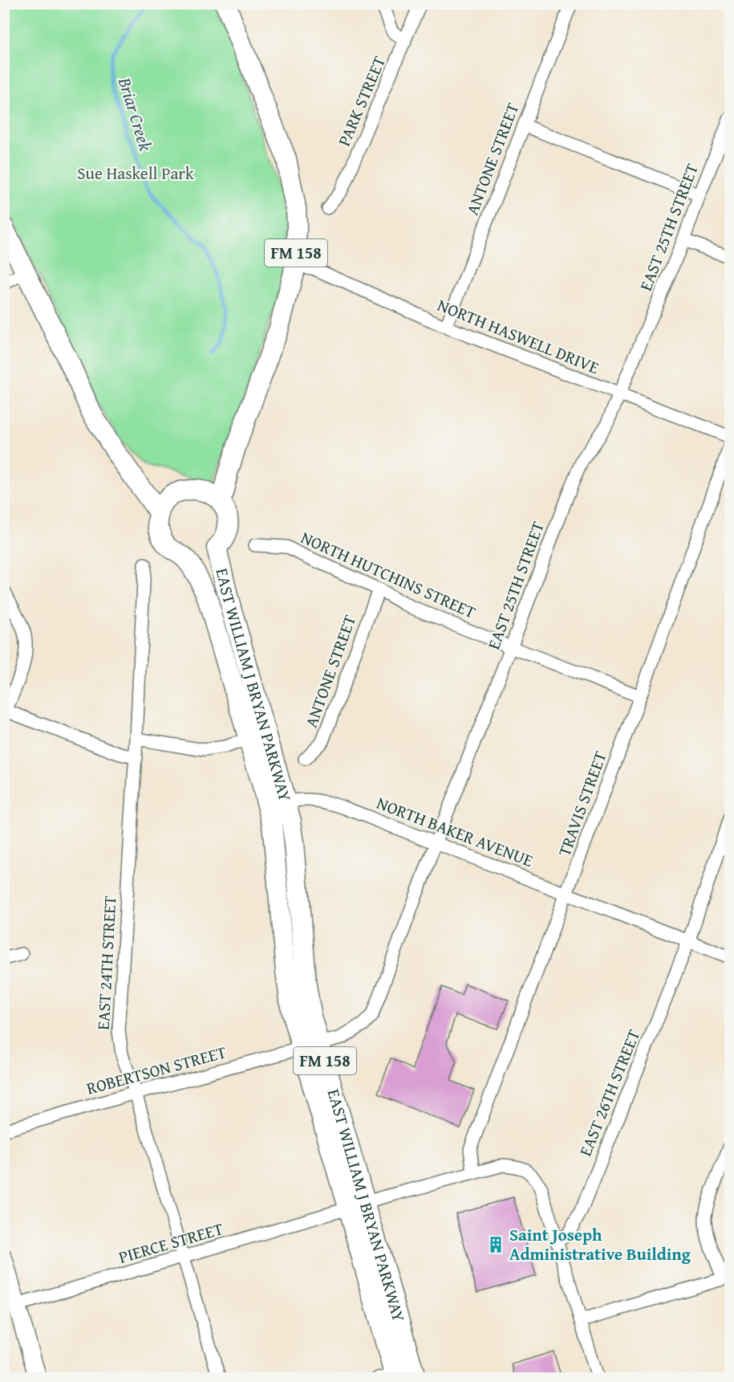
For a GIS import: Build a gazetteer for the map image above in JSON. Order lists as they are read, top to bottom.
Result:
{
  "streets": {
    "main road": ["FM 158", "EAST WILLIAM J BRYAN PARKWAY"],
    "street": [
      "PARK STREET",
      "ANTONE STREET",
      "EAST 25TH STREET",
      "NORTH HASWELL DRIVE",
      "NORTH HUTCHINS STREET",
      "TRAVIS STREET",
      "NORTH BAKER AVENUE",
      "EAST 24TH STREET",
      "ROBERTSON STREET",
      "EAST 26TH STREET",
      "PIERCE STREET"
    ]
  },
  "crossings": [
    ["ANTONE STREET", "NORTH HASWELL DRIVE"],
    ["ANTONE STREET", "NORTH HUTCHINS STREET"],
    ["EAST 25TH STREET", "NORTH HASWELL DRIVE"],
    ["EAST 25TH STREET", "NORTH HUTCHINS STREET"],
    ["EAST 25TH STREET", "EAST WILLIAM J BRYAN PARKWAY"],
    ["EAST 25TH STREET", "NORTH BAKER AVENUE"],
    ["EAST 25TH STREET", "ROBERTSON STREET"],
    ["FM 158", "NORTH HASWELL DRIVE"],
    ["FM 158", "EAST WILLIAM J BRYAN PARKWAY"],
    ["NORTH HUTCHINS STREET", "TRAVIS STREET"],
    ["EAST WILLIAM J BRYAN PARKWAY", "NORTH BAKER AVENUE"],
    ["EAST WILLIAM J BRYAN PARKWAY", "ROBERTSON STREET"],
    ["EAST WILLIAM J BRYAN PARKWAY", "PIERCE STREET"],
    ["TRAVIS STREET", "NORTH BAKER AVENUE"],
    ["NORTH BAKER AVENUE", "EAST 26TH STREET"],
    ["EAST 24TH STREET", "ROBERTSON STREET"],
    ["EAST 24TH STREET", "PIERCE STREET"]
  ],
  "water": ["Briar Creek"],
  "parks": ["Sue Haskell Park"],
  "places": {
    "building": ["Saint Joseph Administrative Building"]
  }
}
